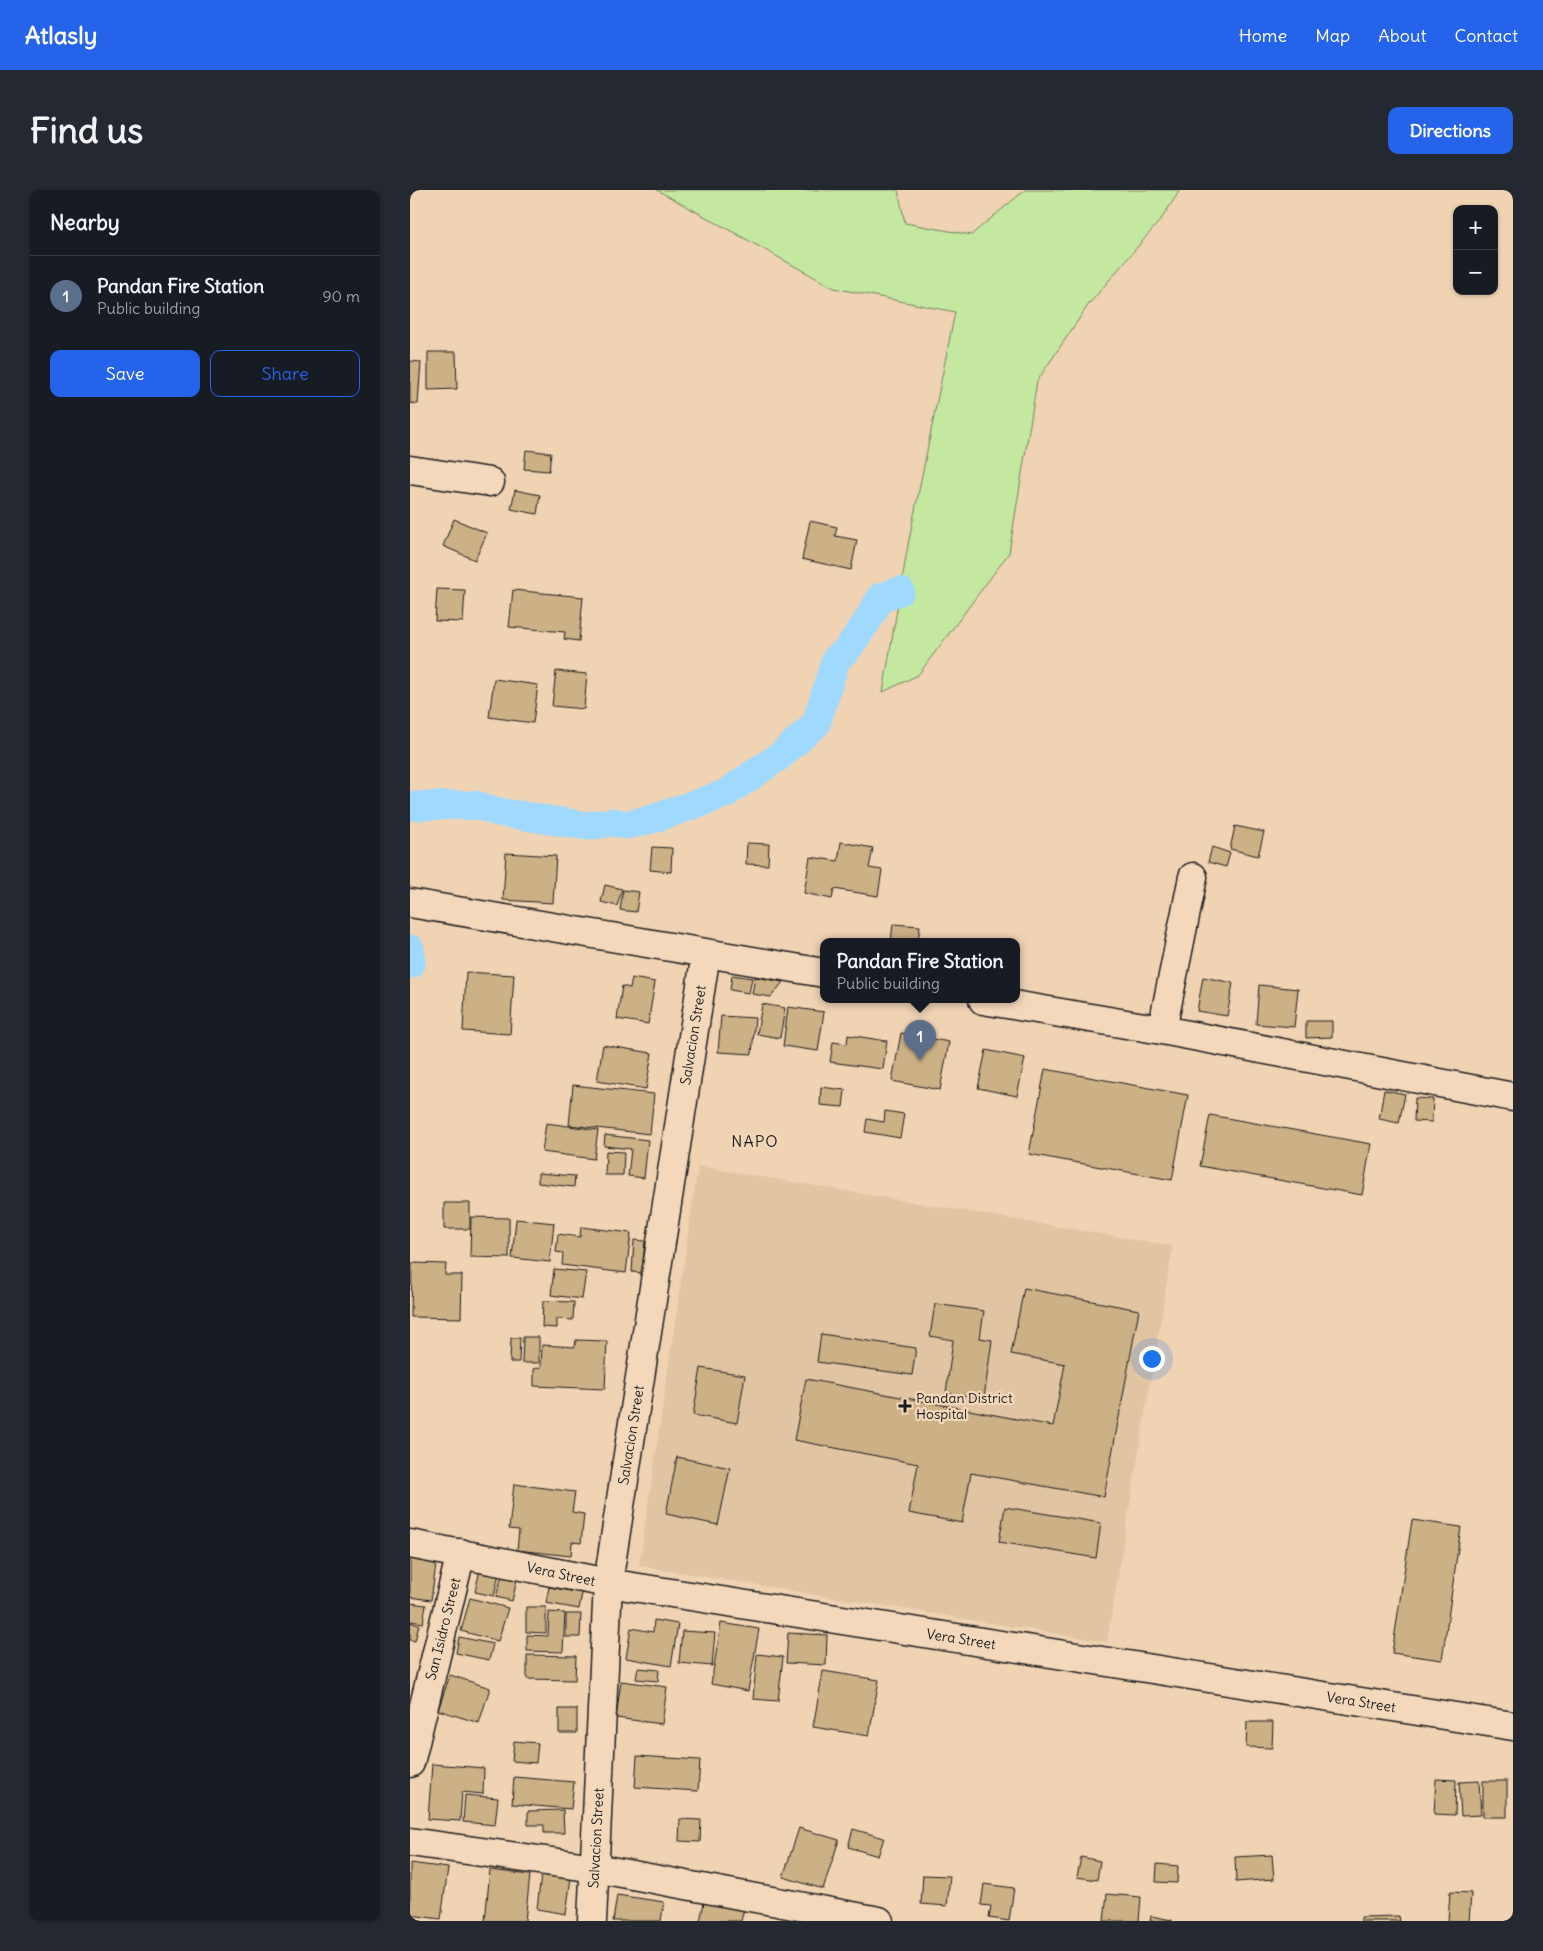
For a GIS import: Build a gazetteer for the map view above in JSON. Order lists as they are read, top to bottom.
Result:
{
  "streets": {
    "street": ["Salvacion Street", "Vera Street", "San Isidro Street"]
  },
  "crossings": [
    ["Salvacion Street", "Vera Street"],
    ["Vera Street", "San Isidro Street"]
  ],
  "districts": ["NAPO"],
  "places": {
    "health": ["Pandan District Hospital"]
  },
  "page": {
    "header": "Atlasly",
    "nav": [
      "Home",
      "Map",
      "About",
      "Contact"
    ],
    "buttons": [
      "Directions",
      ["Save", "Share"]
    ],
    "title": "Find us",
    "heading": "Nearby",
    "map_buttons": ["+", "−"],
    "list": [
      {
        "mark": "1",
        "name": "Pandan Fire Station",
        "note": "Public building",
        "value": "90 m"
      }
    ],
    "popup": ["Pandan Fire Station", "Public building"],
    "pins": "1"
  }
}
